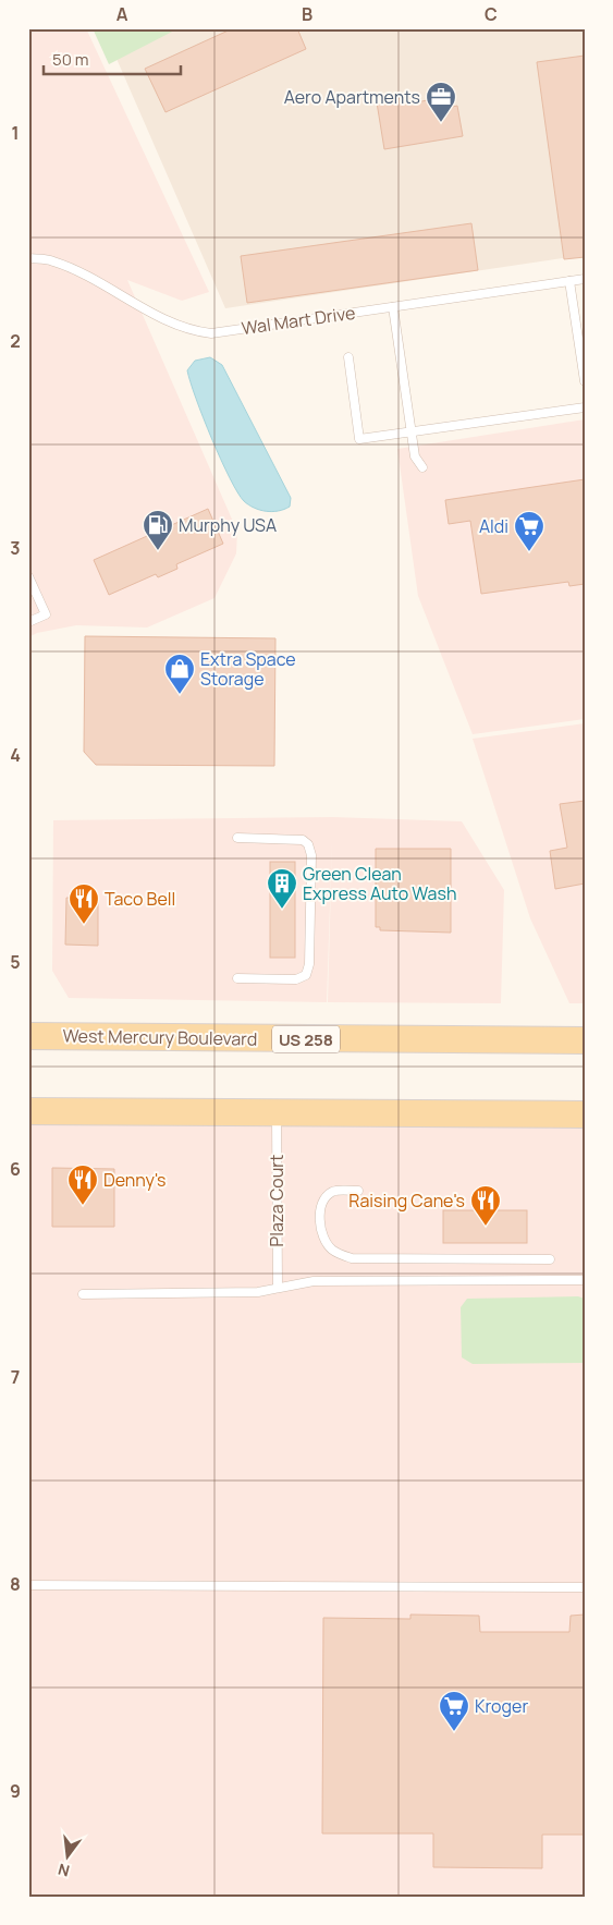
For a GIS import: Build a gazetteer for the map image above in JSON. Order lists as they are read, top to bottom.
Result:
{
  "streets": {
    "main road": ["West Mercury Boulevard", "US 258"],
    "lane": ["Wal Mart Drive", "Plaza Court"]
  },
  "places": {
    "office": ["Aero Apartments"],
    "fuel station": ["Murphy USA"],
    "supermarket": ["Aldi", "Kroger"],
    "shop": ["Extra Space Storage"],
    "building": ["Green Clean Express Auto Wash"],
    "restaurant": ["Taco Bell", "Denny's", "Raising Cane's"]
  },
  "scale_bar": "50 m",
  "north": "bottom",
  "grid": {
    "columns": ["A", "B", "C"],
    "rows": [
      "1",
      "2",
      "3",
      "4",
      "5",
      "6",
      "7",
      "8",
      "9"
    ]
  }
}
